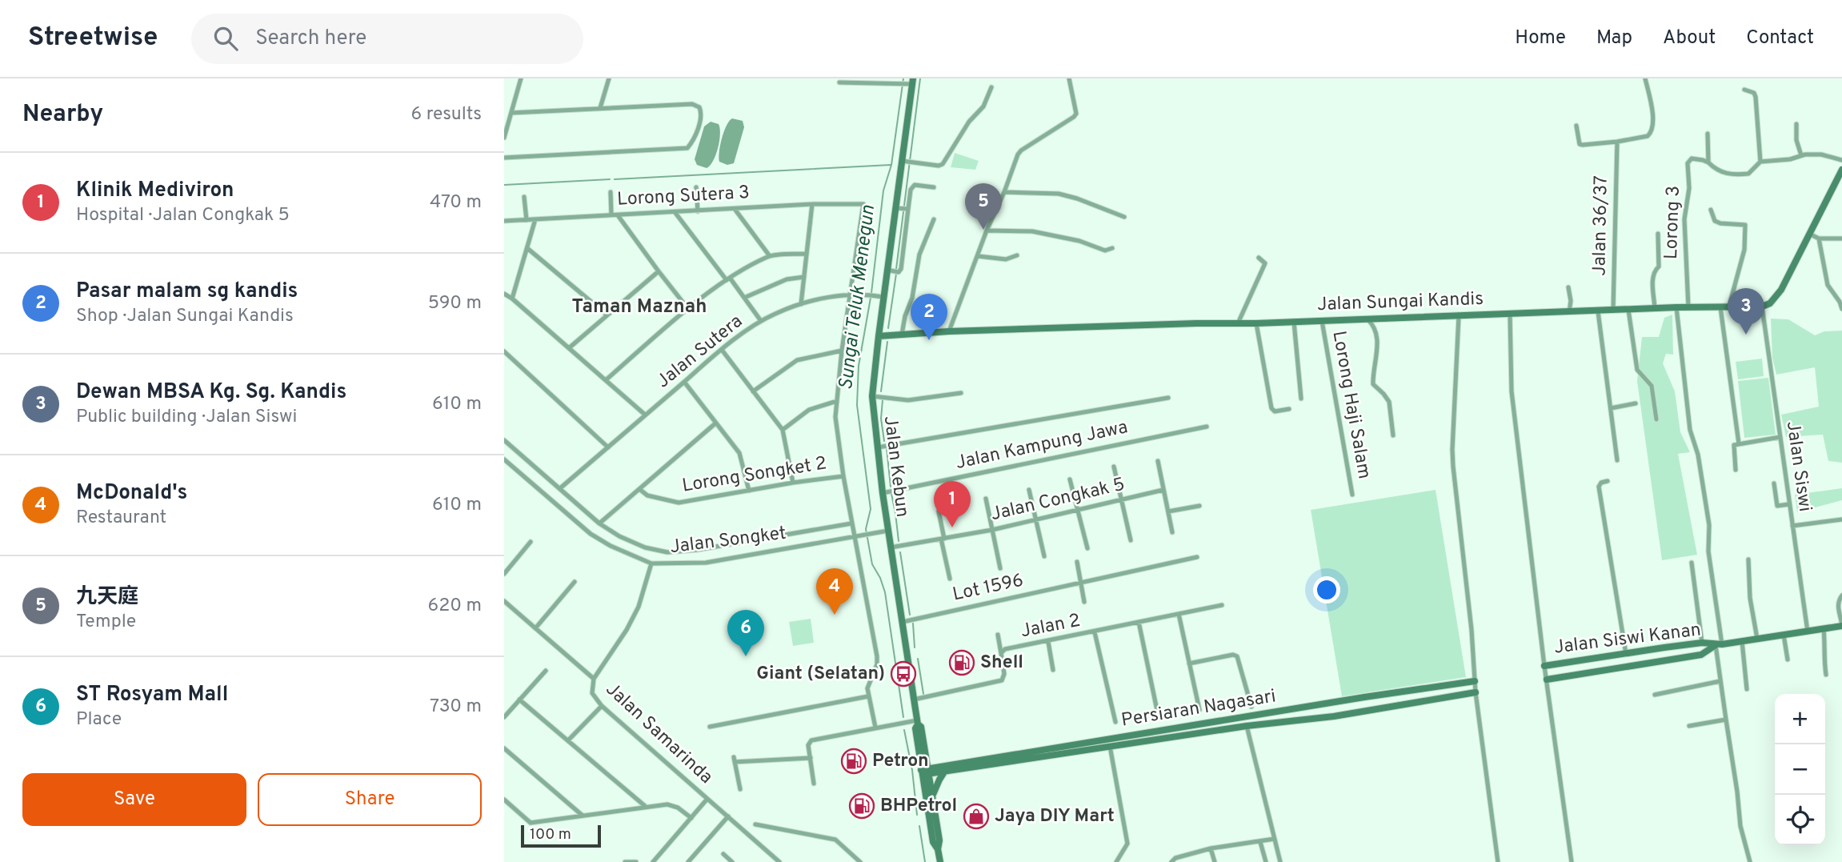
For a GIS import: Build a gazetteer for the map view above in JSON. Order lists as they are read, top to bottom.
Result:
{
  "streets": {
    "street": [
      "Lorong Sutera 3",
      "Lorong 3",
      "Jalan 36/37",
      "Jalan Sungai Kandis",
      "Jalan Sutera",
      "Lorong Haji Salam",
      "Jalan Kampung Jawa",
      "Jalan Kebun",
      "Jalan Siswi",
      "Lorong Songket 2",
      "Jalan Congkak 5",
      "Jalan Songket",
      "Lot 1596",
      "Jalan 2",
      "Jalan Siswi Kanan",
      "Persiaran Nagasari",
      "Jalan Samarinda"
    ]
  },
  "crossings": [
    ["Lorong Sutera 3", "Jalan Sutera"],
    ["Lorong 3", "Jalan Sungai Kandis"],
    ["Jalan 36/37", "Jalan Sungai Kandis"],
    ["Jalan Sungai Kandis", "Lorong Haji Salam"],
    ["Jalan Sungai Kandis", "Jalan Kebun"],
    ["Jalan Sungai Kandis", "Jalan Siswi"],
    ["Jalan Sutera", "Jalan Kebun"],
    ["Jalan Sutera", "Jalan Songket"],
    ["Jalan Kampung Jawa", "Jalan Kebun"],
    ["Jalan Kebun", "Jalan Congkak 5"],
    ["Jalan Kebun", "Jalan Songket"],
    ["Jalan Kebun", "Lot 1596"],
    ["Jalan Kebun", "Jalan 2"],
    ["Jalan Kebun", "Persiaran Nagasari"],
    ["Jalan Siswi", "Jalan Siswi Kanan"]
  ],
  "districts": ["Taman Maznah"],
  "water": ["Sungai Teluk Menegun"],
  "places": {
    "fuel station": ["Shell", "Petron", "BHPetrol"],
    "bus stop": ["Giant (Selatan)"],
    "shop": ["Jaya DIY Mart"]
  },
  "scale_bar": "100 m",
  "page": {
    "header": "Streetwise",
    "search": "Search here",
    "nav": [
      "Home",
      "Map",
      "About",
      "Contact"
    ],
    "heading": ["Nearby", "6 results"],
    "list": [
      {
        "mark": "1",
        "name": "Klinik Mediviron",
        "note": "Hospital · Jalan Congkak 5",
        "value": "470 m"
      },
      {
        "mark": "2",
        "name": "Pasar malam sg kandis",
        "note": "Shop · Jalan Sungai Kandis",
        "value": "590 m"
      },
      {
        "mark": "3",
        "name": "Dewan MBSA Kg. Sg. Kandis",
        "note": "Public building · Jalan Siswi",
        "value": "610 m"
      },
      {
        "mark": "4",
        "name": "McDonald's",
        "note": "Restaurant",
        "value": "610 m"
      },
      {
        "mark": "5",
        "name": "九天庭",
        "note": "Temple",
        "value": "620 m"
      },
      {
        "mark": "6",
        "name": "ST Rosyam Mall",
        "note": "Place",
        "value": "730 m"
      }
    ],
    "pins": [
      "5",
      "3",
      "2",
      "1",
      "4",
      "6"
    ],
    "map_buttons": ["+", "−"],
    "buttons": ["Save", "Share"],
    "scale": "100 m"
  }
}
